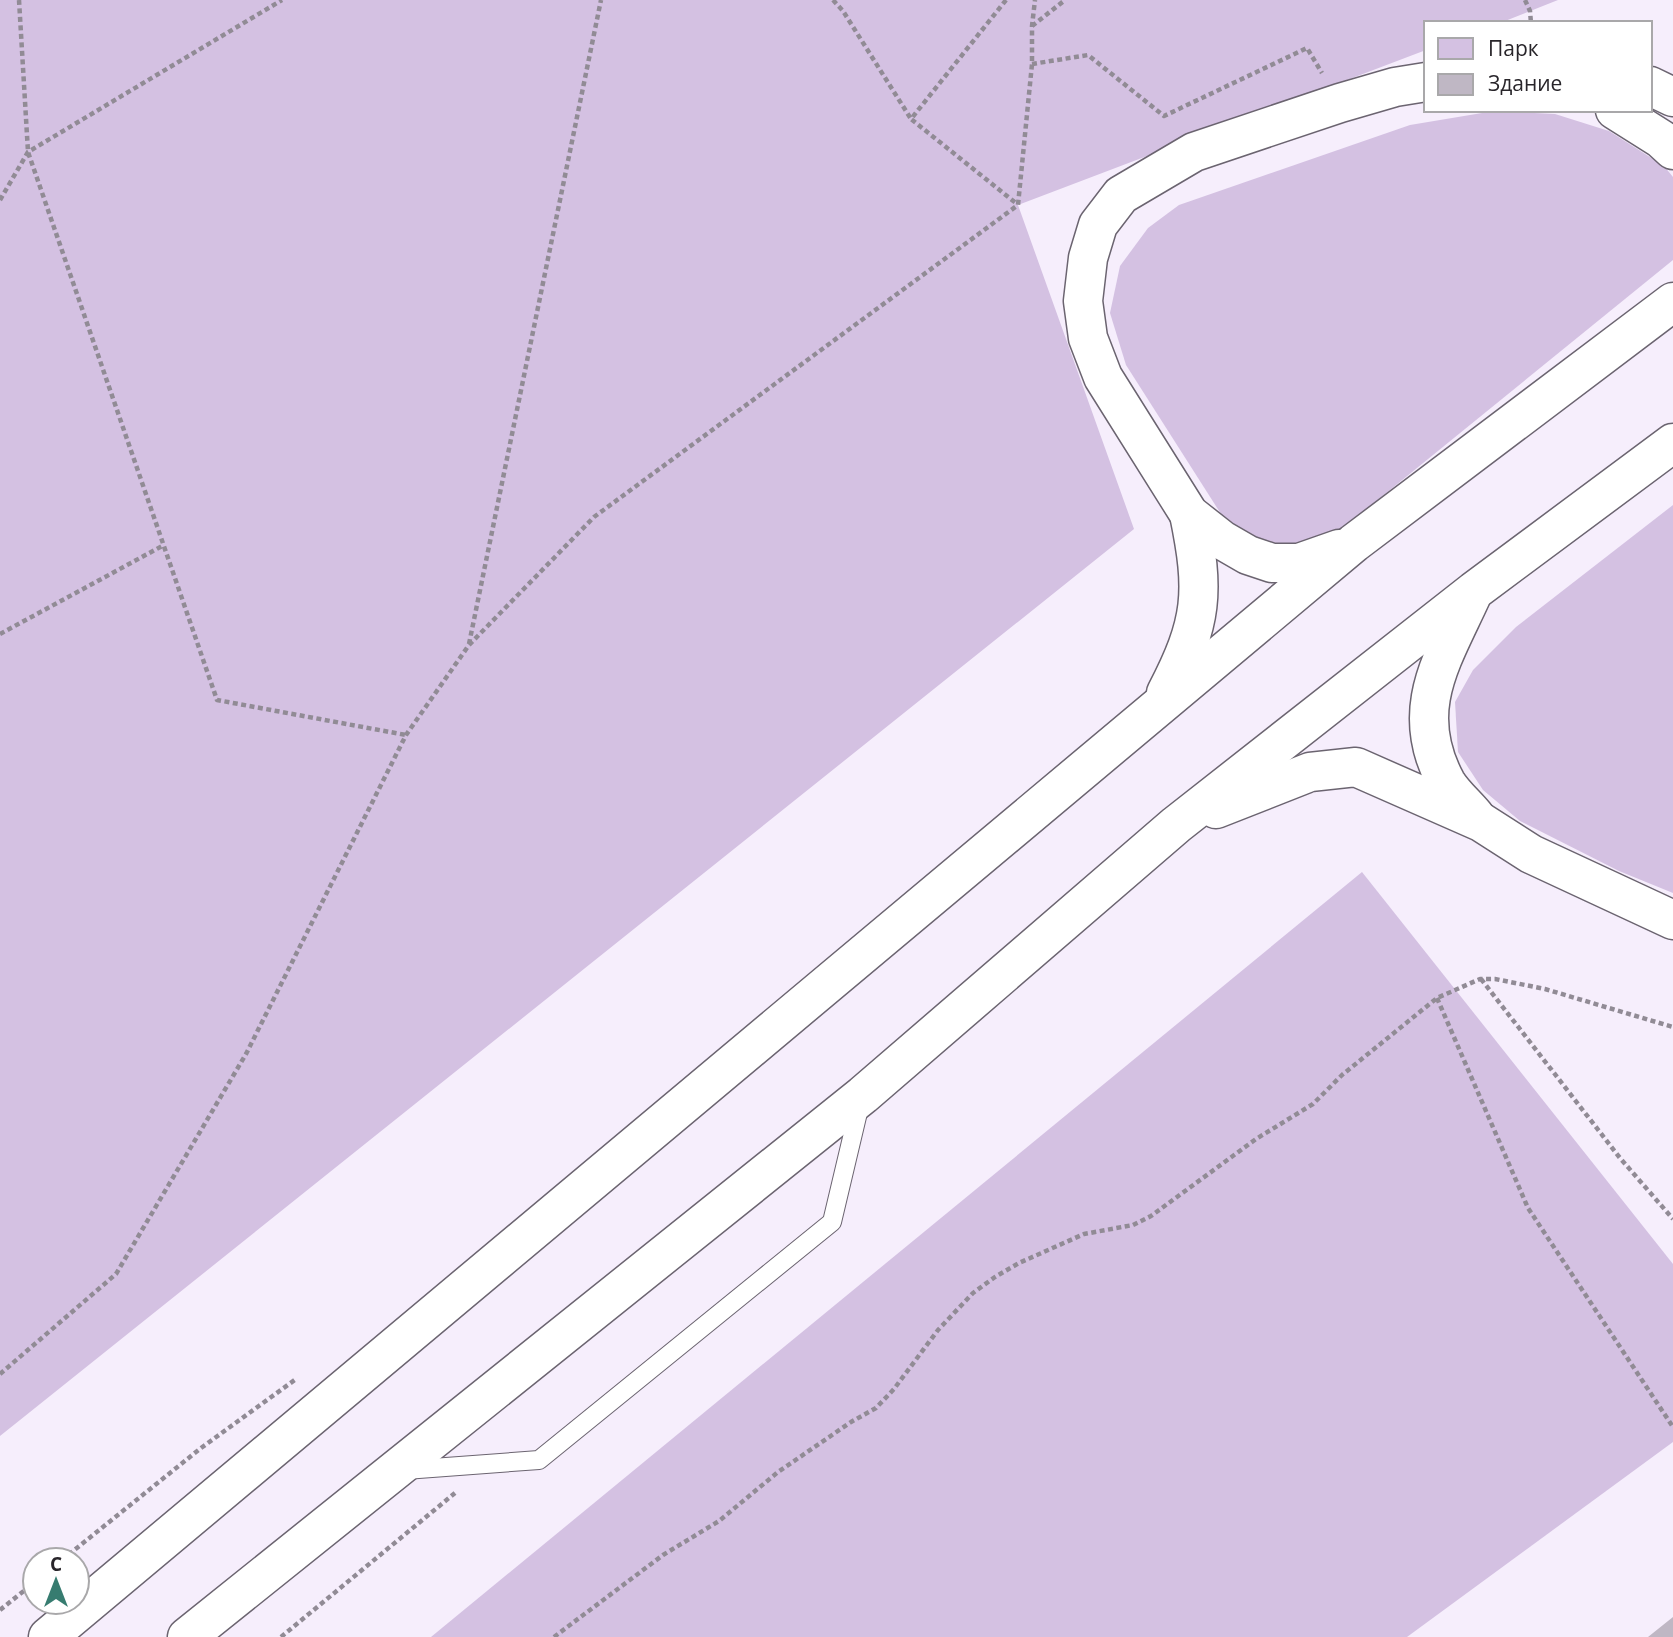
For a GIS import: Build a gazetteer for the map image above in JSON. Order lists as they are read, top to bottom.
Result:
{
  "legend": ["Парк", "Здание"],
  "north": "top"
}
